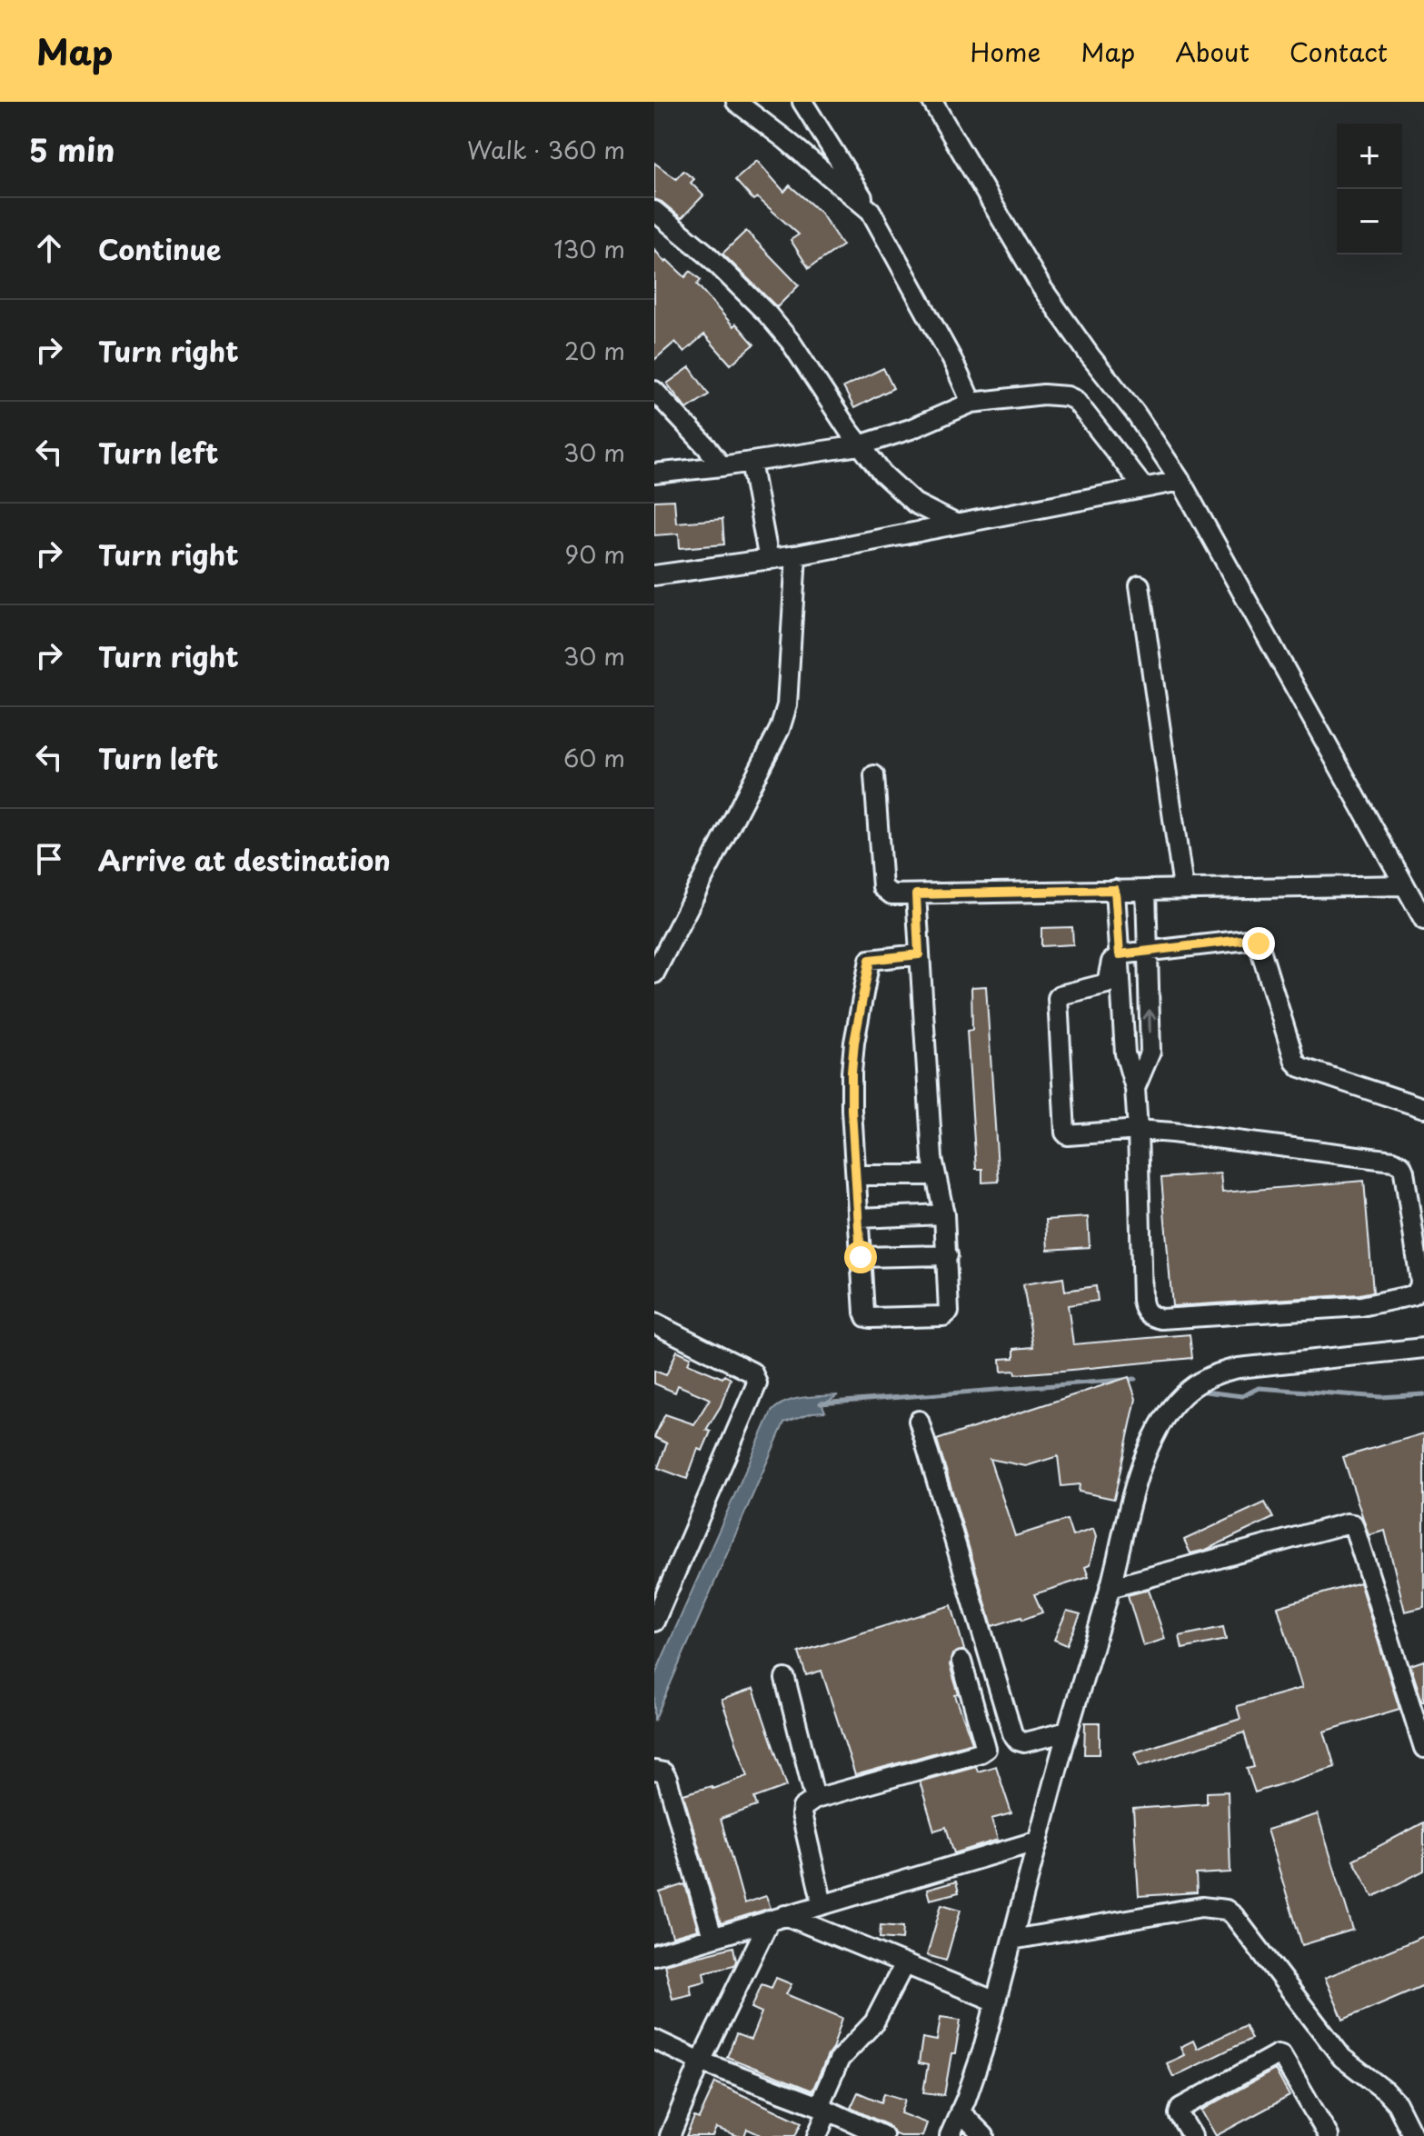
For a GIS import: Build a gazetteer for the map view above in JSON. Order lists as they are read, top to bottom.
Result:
{
  "page": {
    "header": "Map",
    "nav": [
      "Home",
      "Map",
      "About",
      "Contact"
    ],
    "heading": ["5 min", "Walk · 360 m"],
    "map_buttons": ["+", "−"],
    "list": [
      ["Continue", "130 m"],
      ["Turn right", "20 m"],
      ["Turn left", "30 m"],
      ["Turn right", "90 m"],
      ["Turn right", "30 m"],
      ["Turn left", "60 m"],
      "Arrive at destination"
    ]
  }
}
